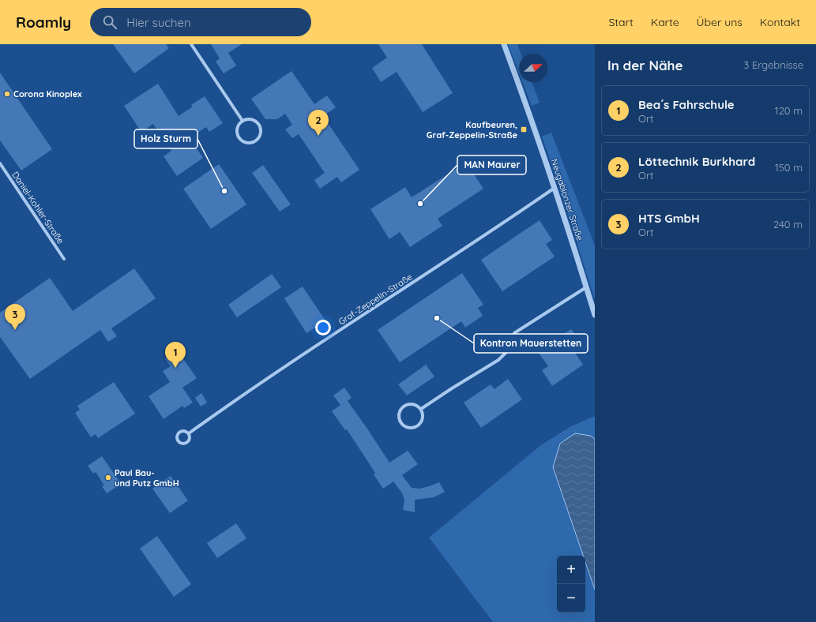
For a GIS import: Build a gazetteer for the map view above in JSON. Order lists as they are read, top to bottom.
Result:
{
  "streets": {
    "street": ["Neugablonzer Straße", "Daniel-Kohler-Straße", "Graf-Zeppelin-Straße"]
  },
  "crossings": [
    ["Neugablonzer Straße", "Graf-Zeppelin-Straße"]
  ],
  "places": {
    "other": [
      "Corona Kinoplex",
      "Holz Sturm",
      "MAN Maurer",
      "Kontron Mauerstetten",
      "Paul Bau- und Putz GmbH"
    ],
    "transit": ["Kaufbeuren, Graf-Zeppelin-Straße"]
  },
  "north": "right",
  "page": {
    "header": "Roamly",
    "search": "Hier suchen",
    "nav": [
      "Start",
      "Karte",
      "Über uns",
      "Kontakt"
    ],
    "heading": ["In der Nähe", "3 Ergebnisse"],
    "list": [
      {
        "mark": "1",
        "name": "Bea´s Fahrschule",
        "note": "Ort",
        "value": "120 m"
      },
      {
        "mark": "2",
        "name": "Löttechnik Burkhard",
        "note": "Ort",
        "value": "150 m"
      },
      {
        "mark": "3",
        "name": "HTS GmbH",
        "note": "Ort",
        "value": "240 m"
      }
    ],
    "pins": ["2", "3", "1"],
    "map_buttons": ["+", "−"]
  }
}
